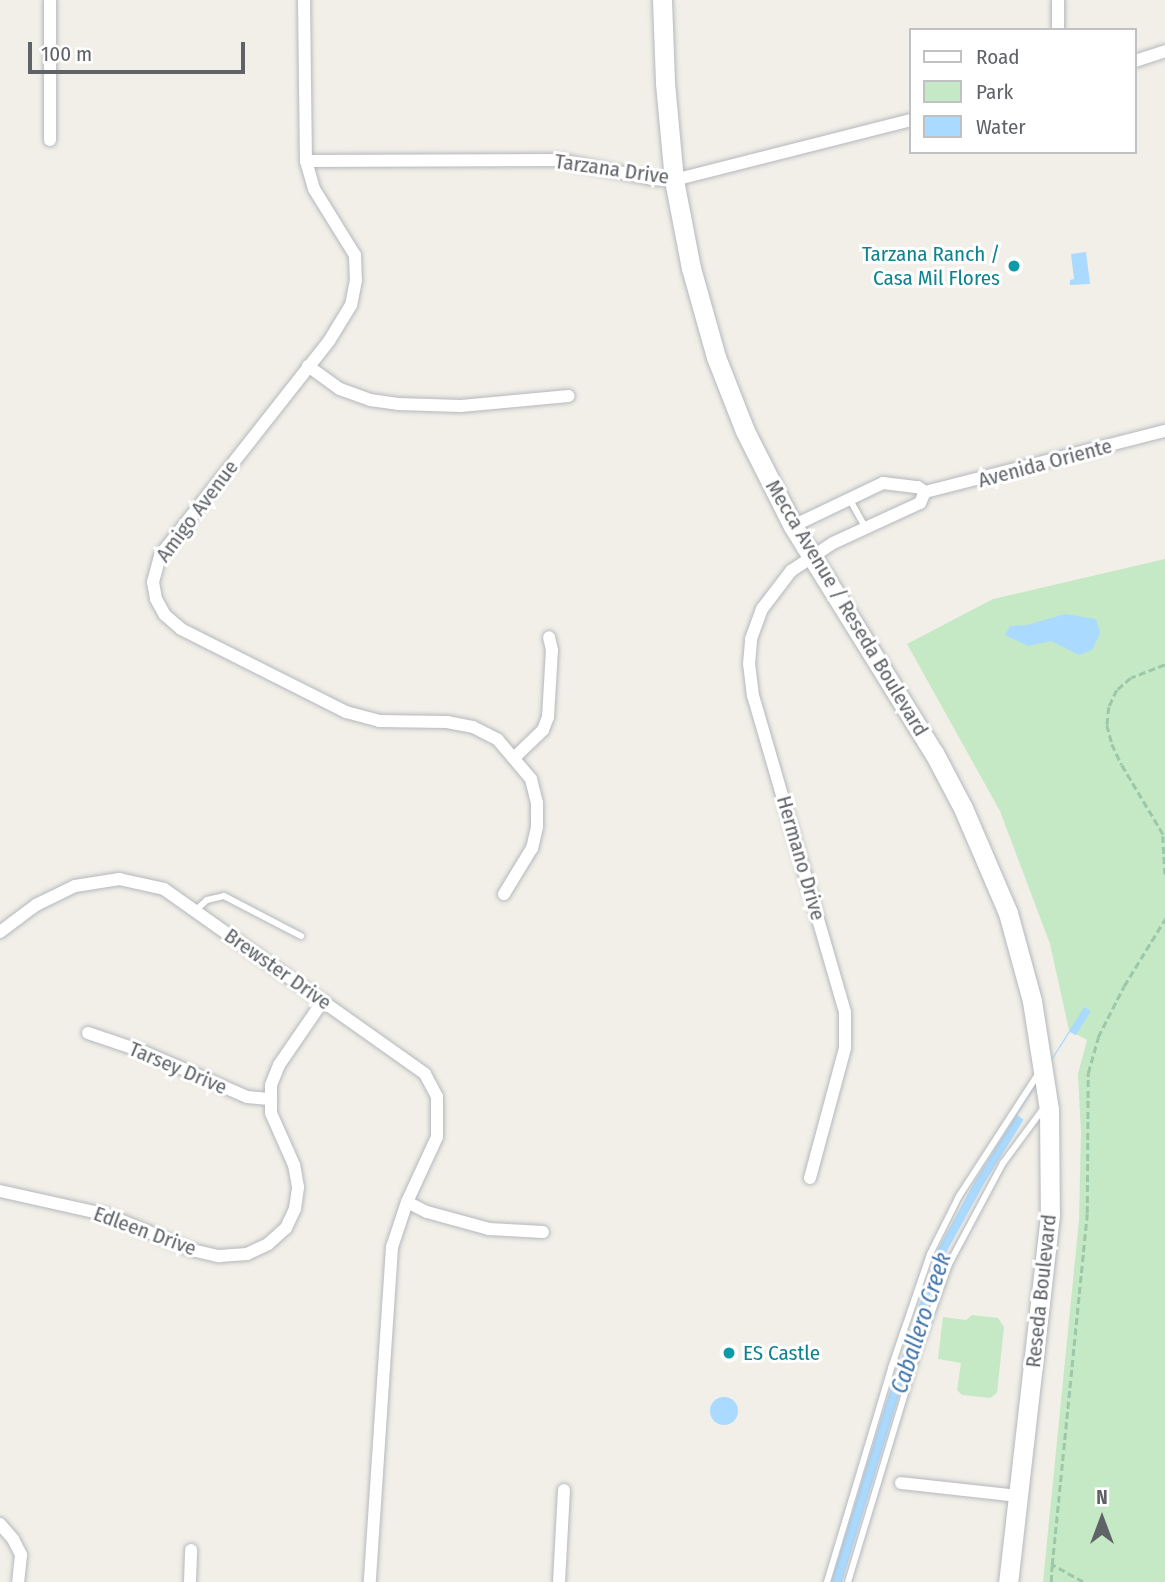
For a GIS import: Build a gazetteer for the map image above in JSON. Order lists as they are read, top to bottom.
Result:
{
  "streets": {
    "main road": ["Mecca Avenue / Reseda Boulevard", "Reseda Boulevard"],
    "street": [
      "Tarzana Drive",
      "Avenida Oriente",
      "Amigo Avenue",
      "Hermano Drive",
      "Brewster Drive",
      "Tarsey Drive",
      "Edleen Drive"
    ]
  },
  "crossings": [
    ["Tarzana Drive", "Amigo Avenue"],
    ["Tarzana Drive", "Mecca Avenue / Reseda Boulevard"],
    ["Avenida Oriente", "Mecca Avenue / Reseda Boulevard"],
    ["Avenida Oriente", "Hermano Drive"],
    ["Mecca Avenue / Reseda Boulevard", "Hermano Drive"],
    ["Mecca Avenue / Reseda Boulevard", "Reseda Boulevard"],
    ["Tarsey Drive", "Edleen Drive"]
  ],
  "water": ["Caballero Creek"],
  "places": ["Tarzana Ranch / Casa Mil Flores", "ES Castle"],
  "legend": ["Road", "Park", "Water"],
  "scale_bar": "100 m",
  "north": "top"
}
